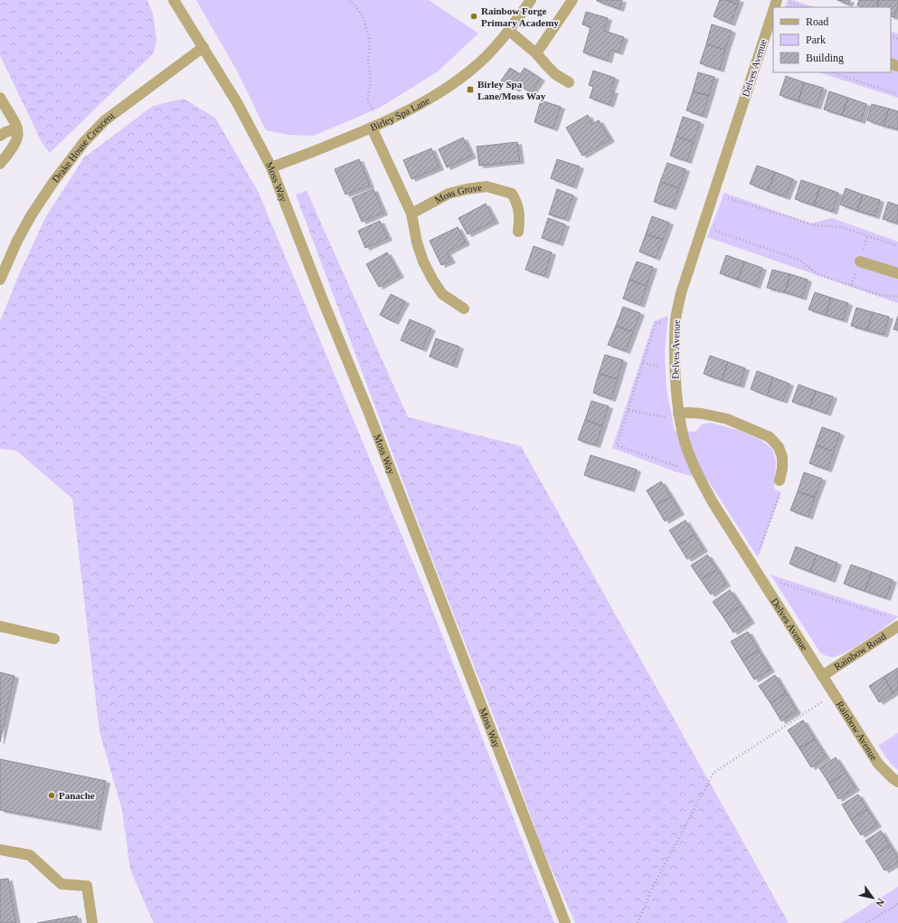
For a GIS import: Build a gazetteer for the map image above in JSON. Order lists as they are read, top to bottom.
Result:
{
  "streets": {
    "street": [
      "Delves Avenue",
      "Birley Spa Lane",
      "Drake House Crescent",
      "Moss Way",
      "Moss Grove",
      "Rainbow Road",
      "Rainbow Avenue"
    ]
  },
  "crossings": [
    ["Delves Avenue", "Rainbow Road"],
    ["Delves Avenue", "Rainbow Avenue"],
    ["Birley Spa Lane", "Moss Way"],
    ["Drake House Crescent", "Moss Way"],
    ["Rainbow Road", "Rainbow Avenue"]
  ],
  "places": {
    "other": ["Rainbow Forge Primary Academy", "Panache"],
    "transit": ["Birley Spa Lane/Moss Way"]
  },
  "legend": ["Road", "Park", "Building"],
  "north": "bottom right"
}
